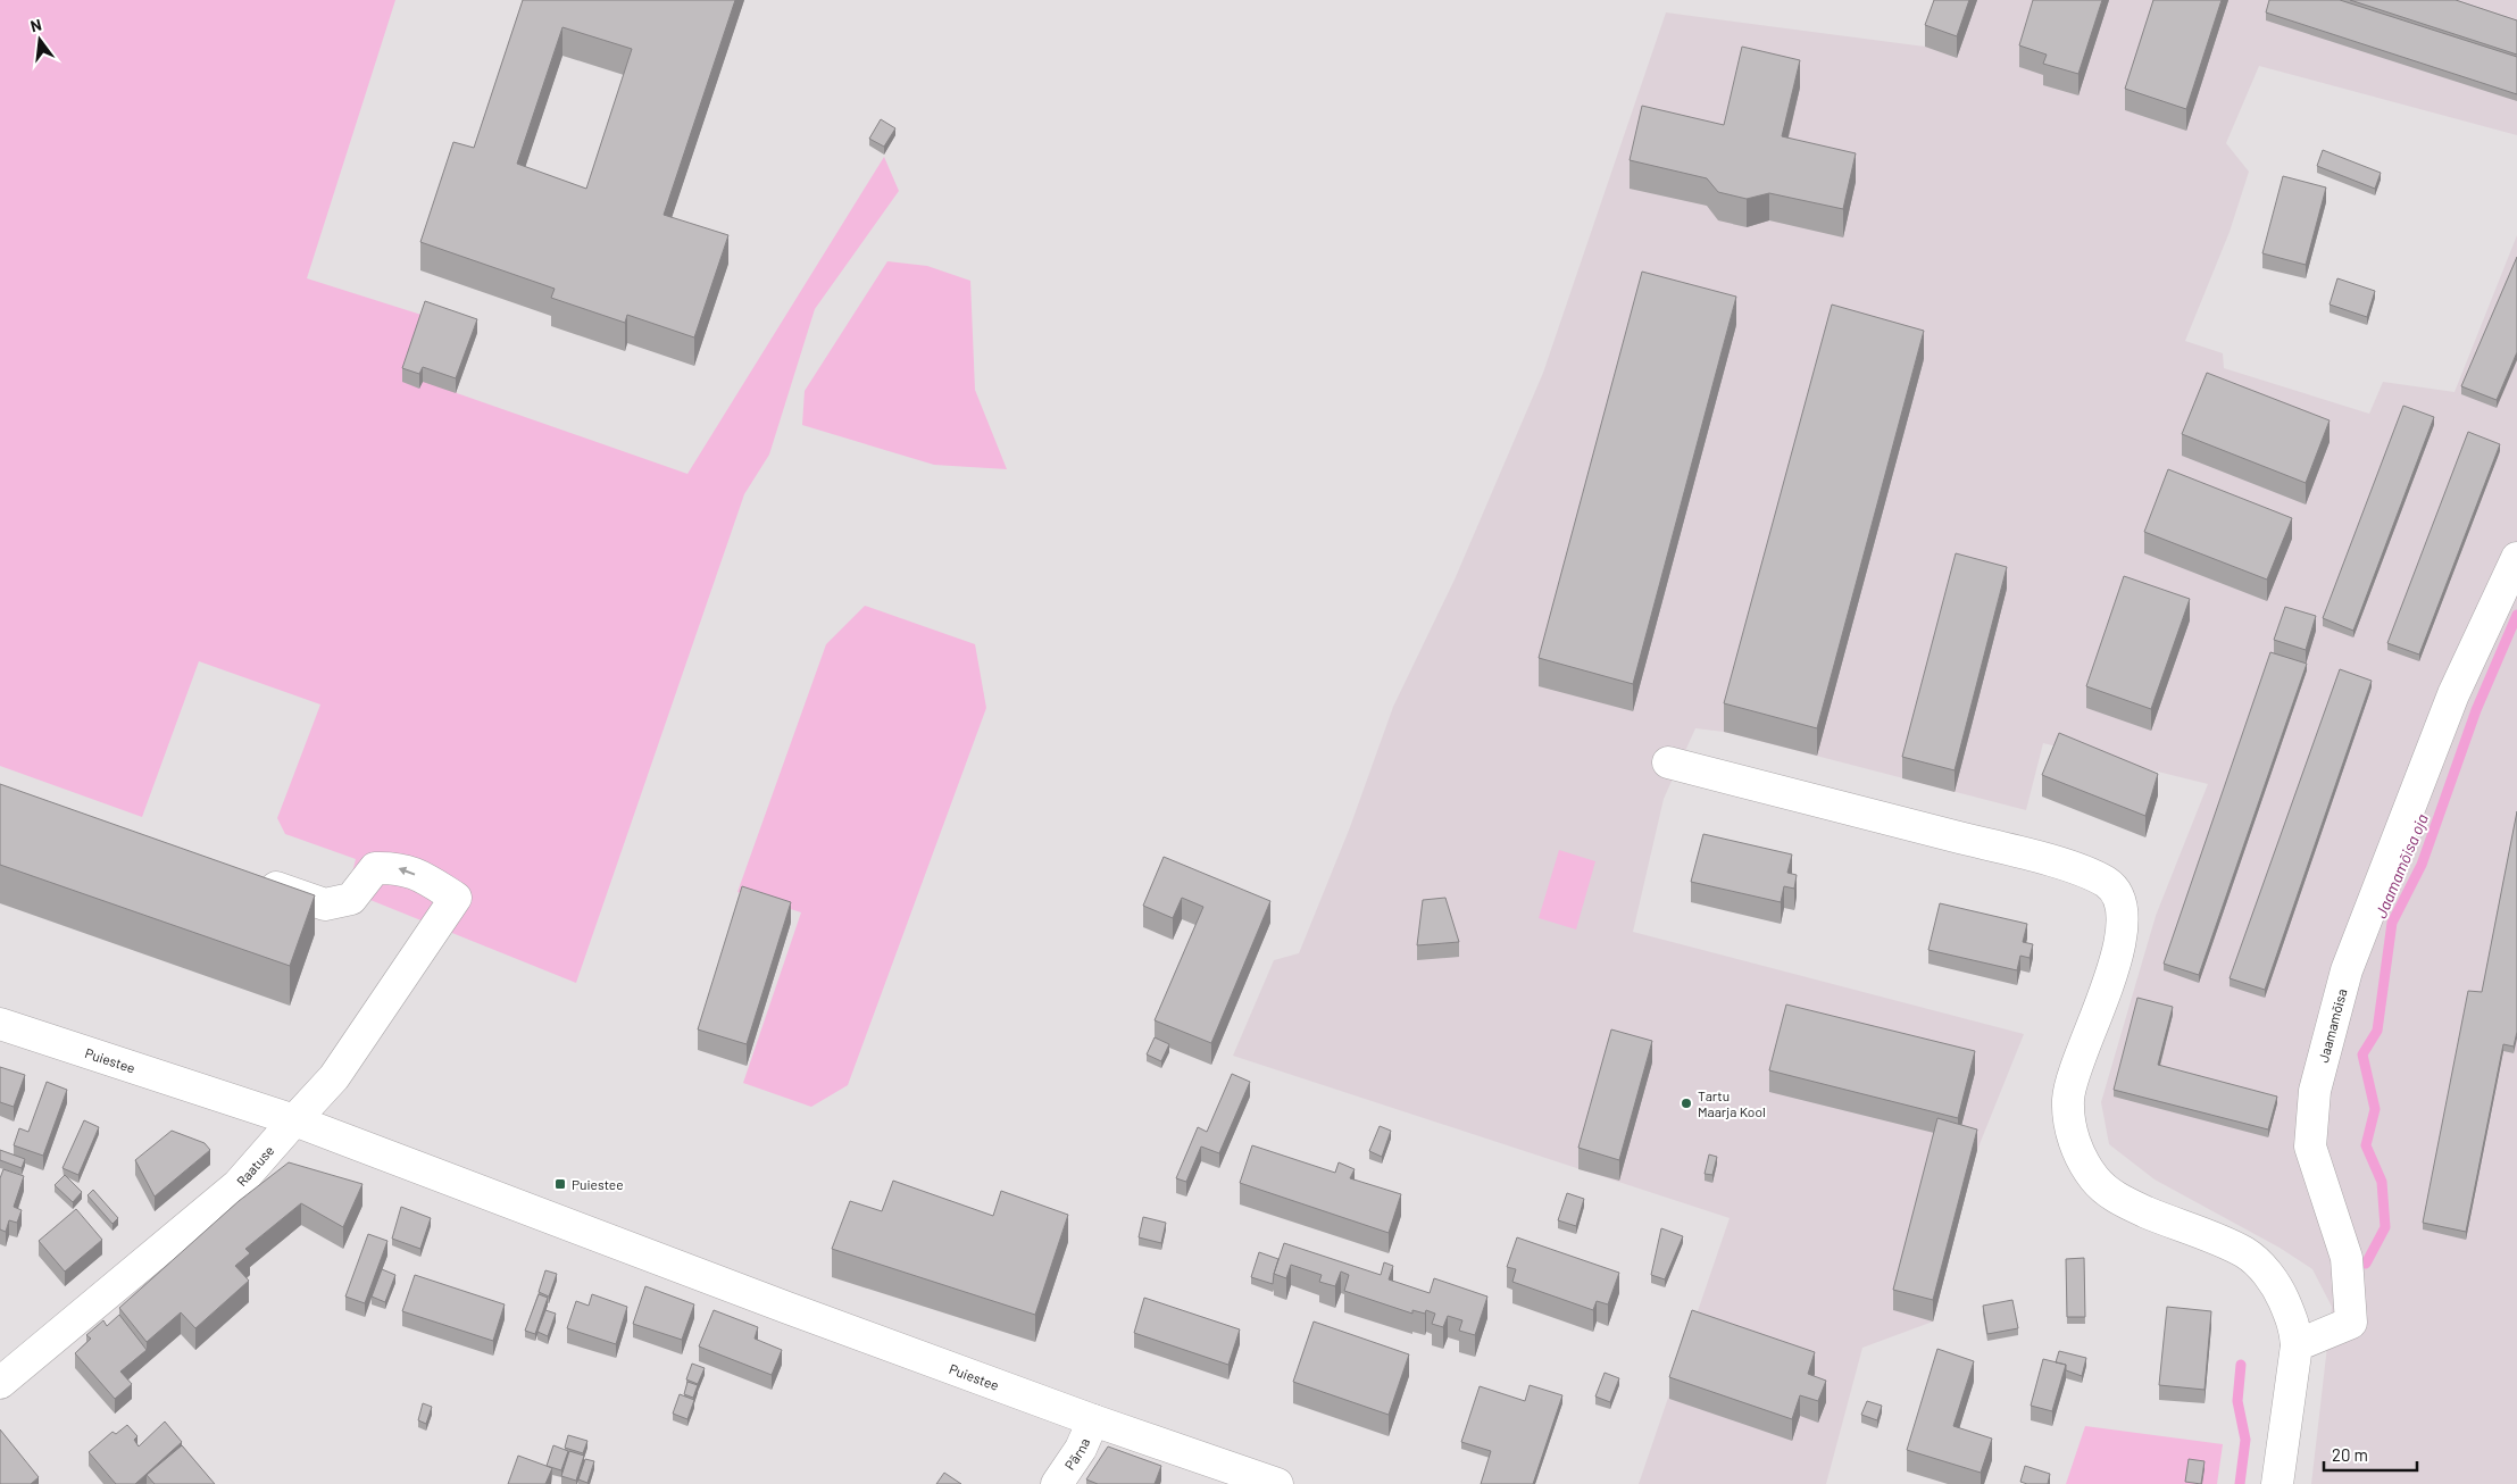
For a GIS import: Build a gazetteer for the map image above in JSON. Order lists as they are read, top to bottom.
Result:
{
  "streets": {
    "street": [
      "Jaamamõisa",
      "Puiestee",
      "Raatuse",
      "Pärna"
    ]
  },
  "crossings": [
    ["Puiestee", "Raatuse"],
    ["Puiestee", "Pärna"]
  ],
  "water": ["Jaamamõisa oja"],
  "places": {
    "other": ["Tartu Maarja Kool"],
    "transit": ["Puiestee"]
  },
  "scale_bar": "20 m",
  "north": "top"
}
